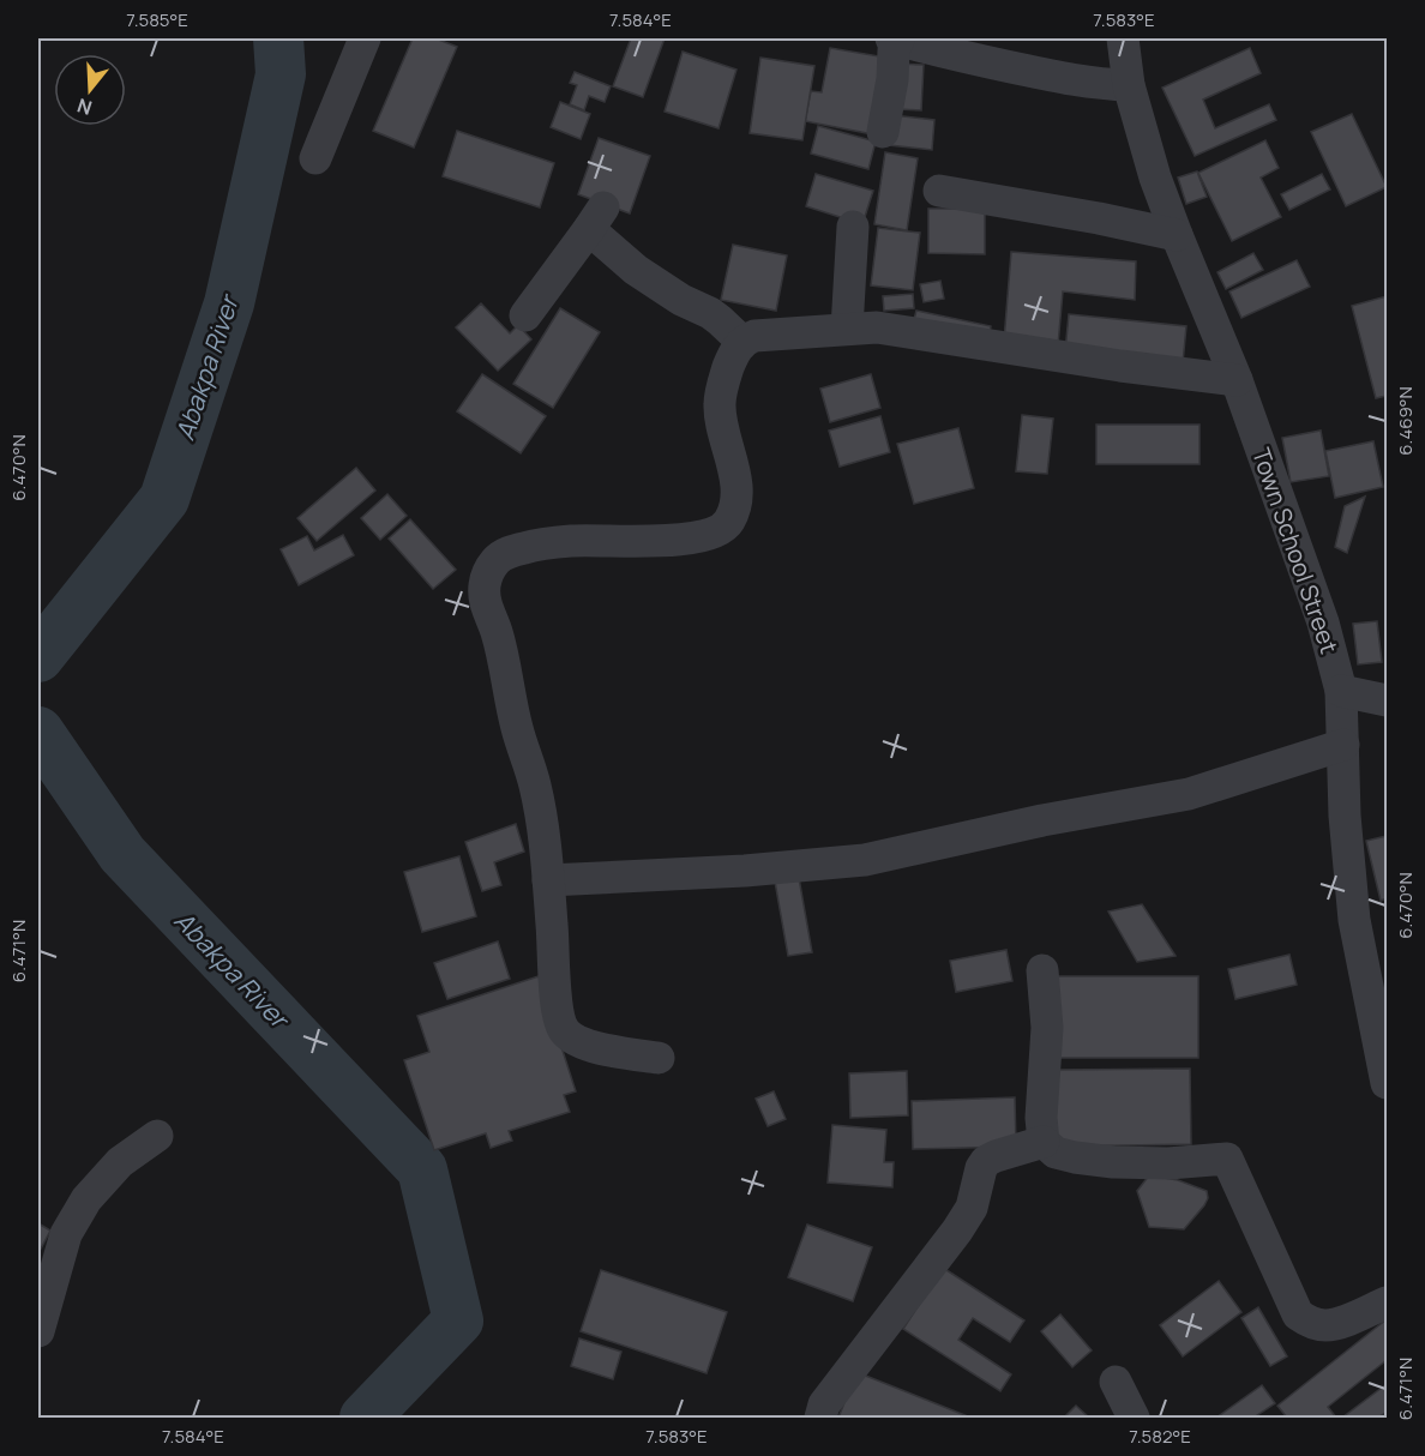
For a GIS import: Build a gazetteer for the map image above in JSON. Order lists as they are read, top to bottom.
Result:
{
  "streets": {
    "street": ["Town School Street"]
  },
  "water": ["Abakpa River"],
  "north": "bottom",
  "coordinates": [
    "7.585°E",
    "7.584°E",
    "7.583°E",
    "6.469°N",
    "6.470°N",
    "6.471°N",
    "7.582°E"
  ]
}
